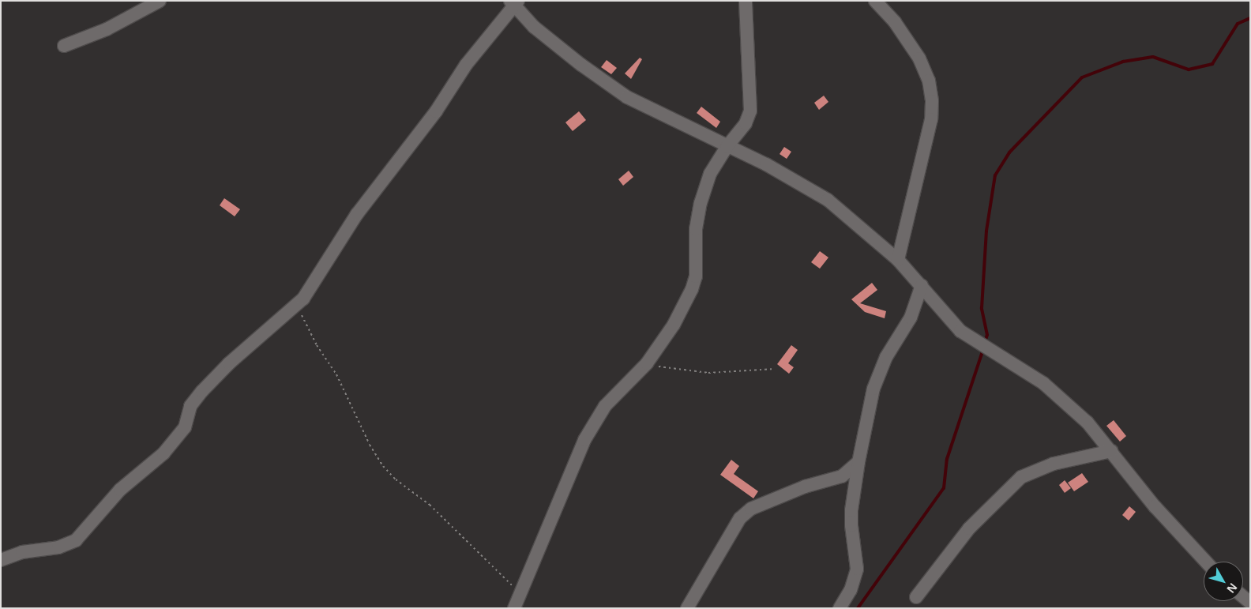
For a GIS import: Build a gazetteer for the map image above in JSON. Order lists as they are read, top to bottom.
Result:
{
  "north": "bottom right"
}
